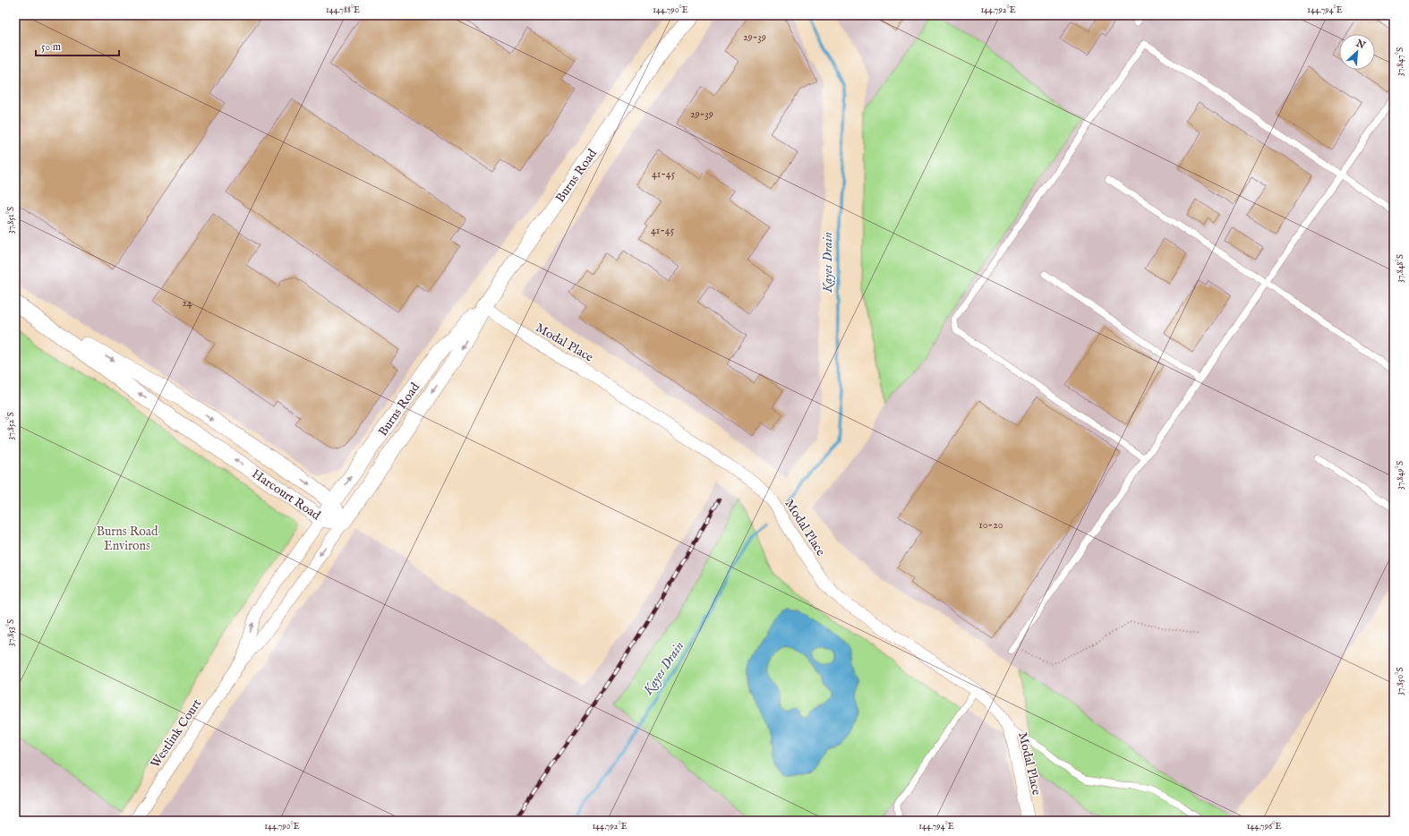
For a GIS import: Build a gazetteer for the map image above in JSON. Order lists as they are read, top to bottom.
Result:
{
  "streets": {
    "street": [
      "Burns Road",
      "Modal Place",
      "Harcourt Road",
      "Westlink Court"
    ]
  },
  "crossings": [
    ["Burns Road", "Modal Place"],
    ["Burns Road", "Harcourt Road"],
    ["Burns Road", "Westlink Court"],
    ["Harcourt Road", "Westlink Court"]
  ],
  "water": ["Kayes Drain"],
  "parks": ["Burns Road Environs"],
  "house_numbers": [
    "29-39",
    "29-39",
    "41-45",
    "41-45",
    "24",
    "10-20"
  ],
  "scale_bar": "50 m",
  "north": "top right",
  "coordinates": [
    "144.788°E",
    "144.790°E",
    "144.792°E",
    "144.794°E",
    "37.847°S",
    "37.851°S",
    "37.848°S",
    "37.852°S",
    "37.849°S",
    "37.853°S",
    "37.850°S",
    "144.796°E"
  ]
}
